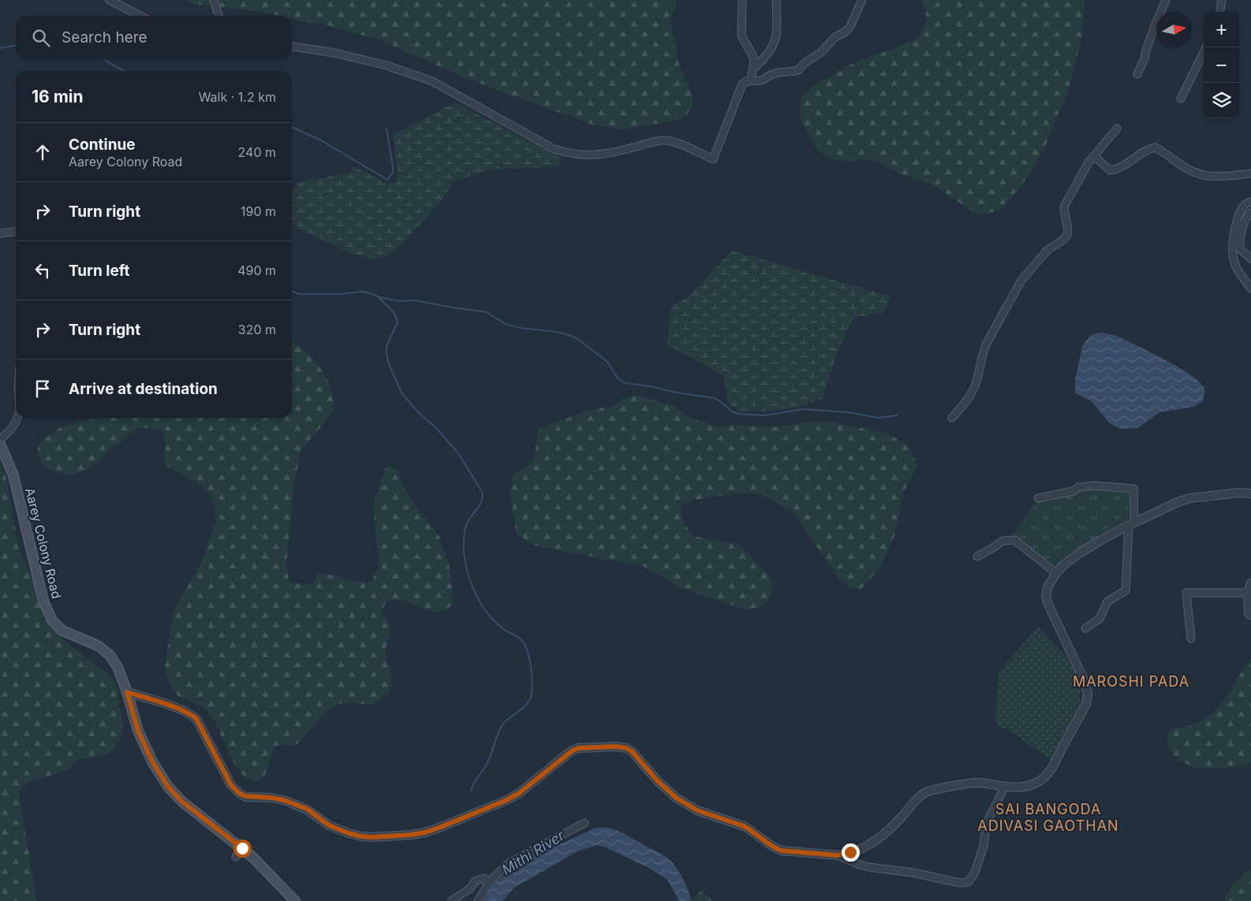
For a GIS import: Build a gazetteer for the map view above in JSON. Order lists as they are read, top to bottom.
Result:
{
  "streets": {
    "main road": ["Aarey Colony Road"]
  },
  "districts": ["MAROSHI PADA", "SAI BANGODA ADIVASI GAOTHAN"],
  "water": ["Mithi River"],
  "north": "right",
  "page": {
    "map_buttons": ["+", "−"],
    "search": "Search here",
    "heading": ["16 min", "Walk · 1.2 km"],
    "list": [
      ["Continue", "Aarey Colony Road", "240 m"],
      ["Turn right", "190 m"],
      ["Turn left", "490 m"],
      ["Turn right", "320 m"],
      "Arrive at destination"
    ]
  }
}
